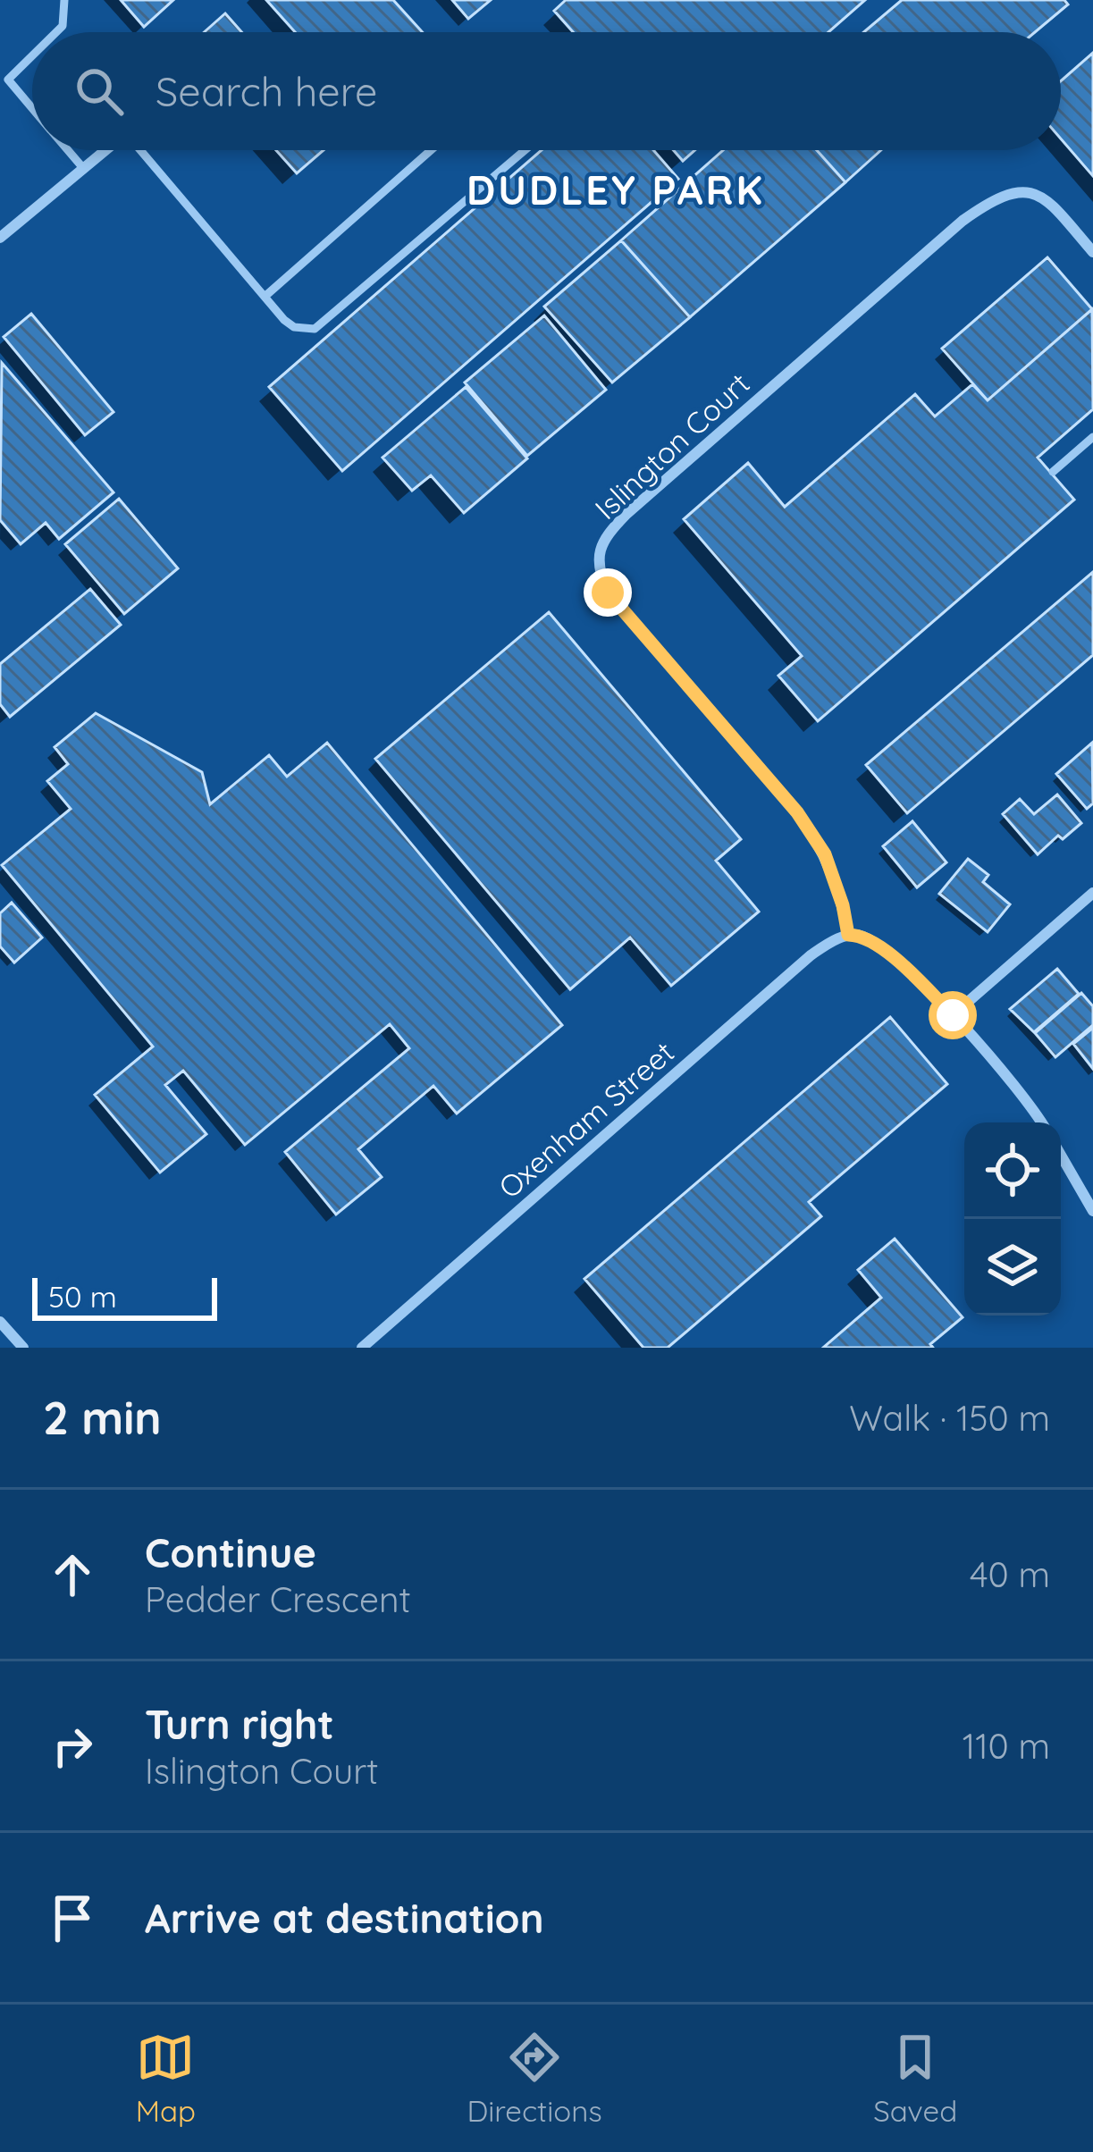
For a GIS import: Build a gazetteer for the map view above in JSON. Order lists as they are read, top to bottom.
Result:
{
  "streets": {
    "street": ["Islington Court", "Oxenham Street"]
  },
  "crossings": [
    ["Islington Court", "Oxenham Street"]
  ],
  "districts": ["DUDLEY PARK"],
  "scale_bar": "50 m",
  "page": {
    "search": "Search here",
    "scale": "50 m",
    "heading": ["2 min", "Walk · 150 m"],
    "list": [
      ["Continue", "Pedder Crescent", "40 m"],
      ["Turn right", "Islington Court", "110 m"],
      "Arrive at destination"
    ],
    "nav": ["Map", "Directions", "Saved"]
  }
}
